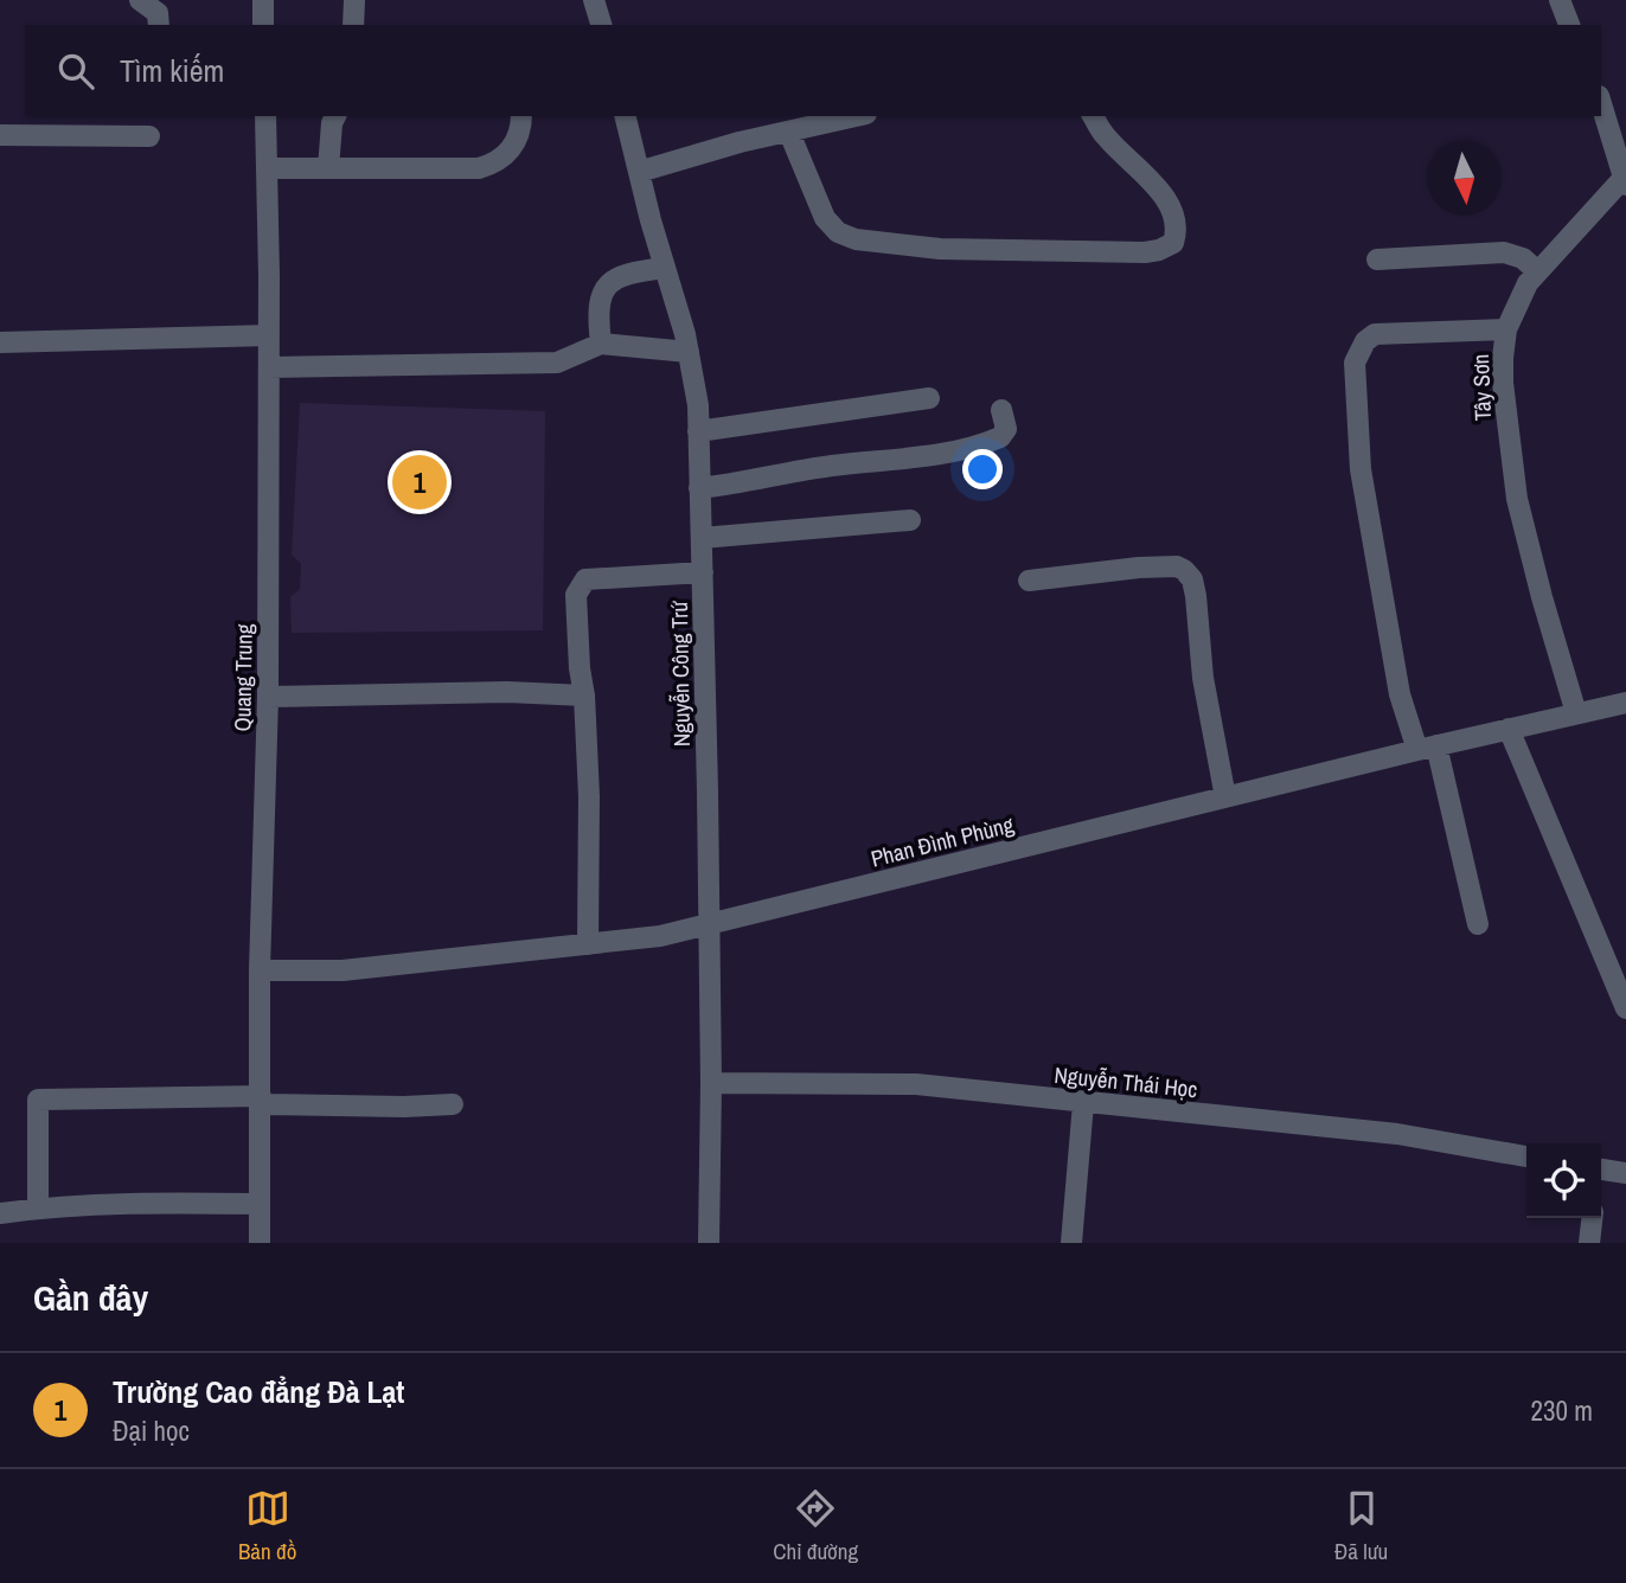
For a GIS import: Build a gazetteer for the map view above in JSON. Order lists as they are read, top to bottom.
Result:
{
  "streets": {
    "street": [
      "Tây Sơn",
      "Nguyễn Công Trứ",
      "Quang Trung",
      "Phan Đình Phùng",
      "Nguyễn Thái Học"
    ]
  },
  "crossings": [
    ["Tây Sơn", "Phan Đình Phùng"],
    ["Nguyễn Công Trứ", "Phan Đình Phùng"],
    ["Nguyễn Công Trứ", "Nguyễn Thái Học"],
    ["Quang Trung", "Phan Đình Phùng"]
  ],
  "north": "bottom",
  "page": {
    "search": "Tìm kiếm",
    "pins": "1",
    "heading": "Gần đây",
    "list": [
      {
        "mark": "1",
        "name": "Trường Cao đẳng Đà Lạt",
        "note": "Đại học",
        "value": "230 m"
      }
    ],
    "nav": ["Bản đồ", "Chỉ đường", "Đã lưu"]
  }
}
